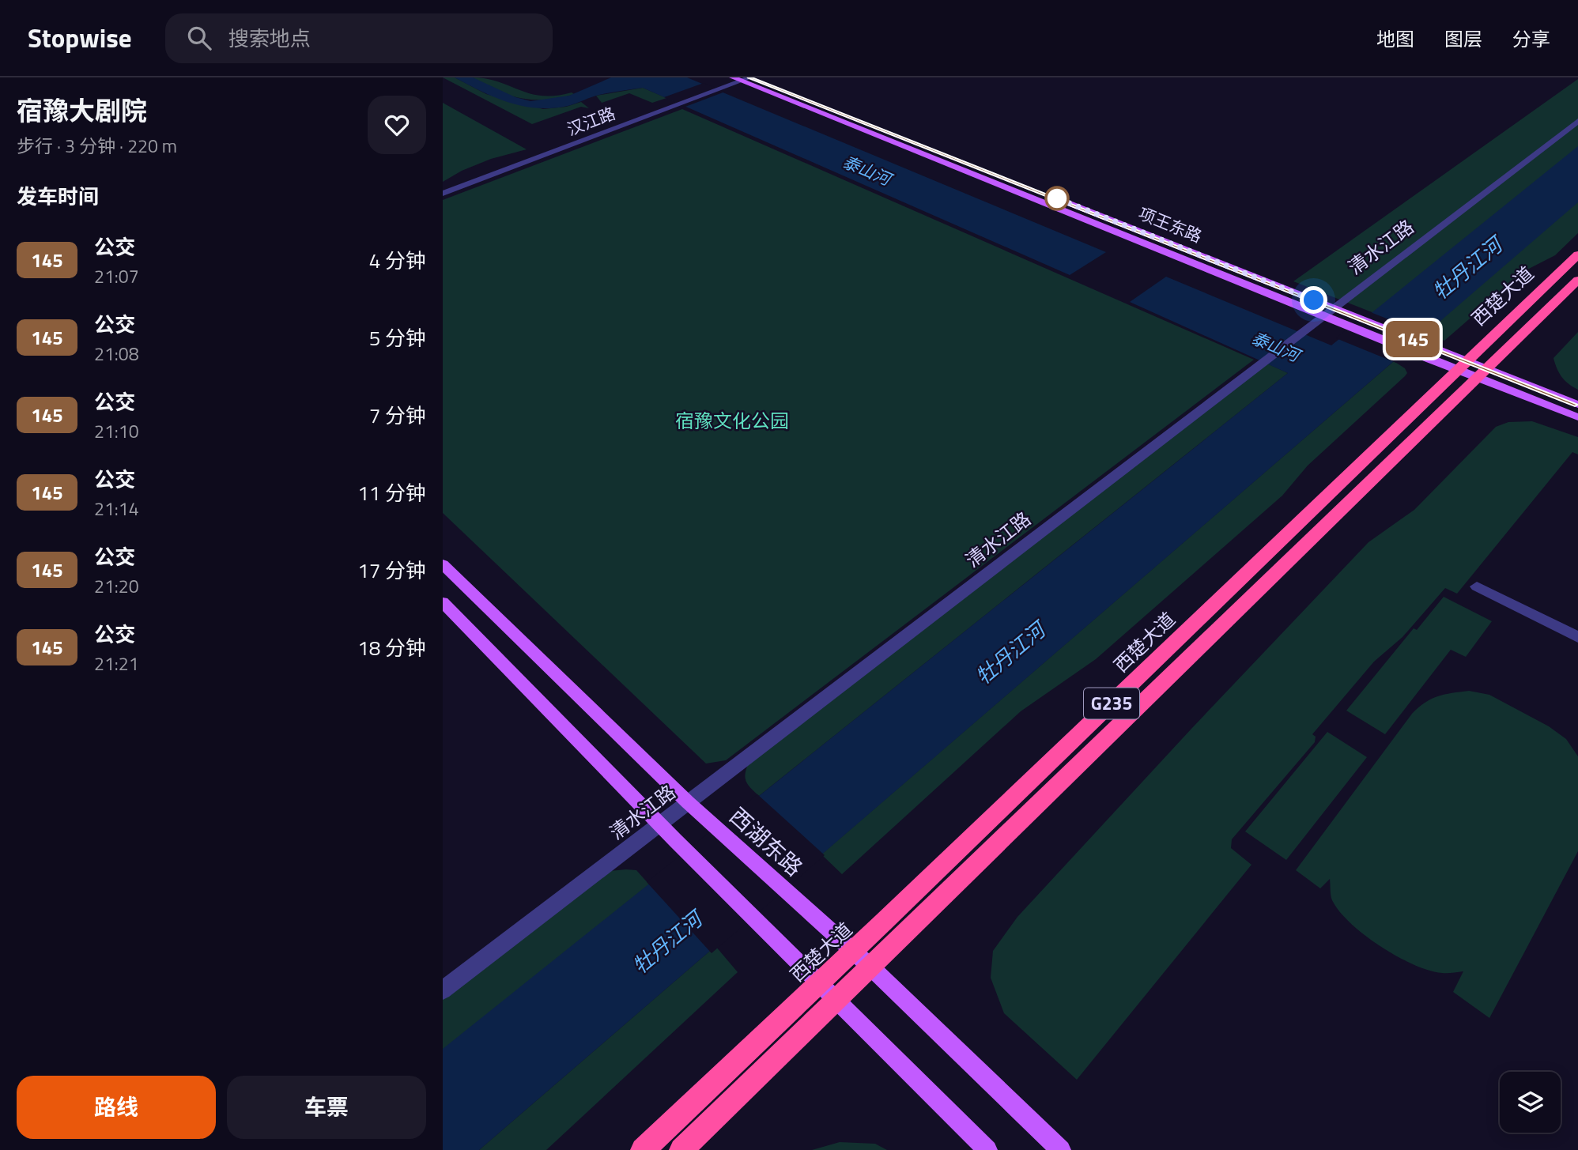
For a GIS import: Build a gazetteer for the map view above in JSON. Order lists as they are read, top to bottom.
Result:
{
  "streets": {
    "highway": ["西楚大道", "G235"],
    "main road": ["项王东路", "西湖东路"],
    "street": ["汉江路", "清水江路"]
  },
  "crossings": [
    ["汉江路", "项王东路"],
    ["项王东路", "清水江路"],
    ["项王东路", "西楚大道"],
    ["清水江路", "西湖东路"],
    ["西楚大道", "西湖东路"]
  ],
  "water": ["泰山河", "牡丹江河"],
  "parks": ["宿豫文化公园"],
  "lines": ["bus line 145"],
  "page": {
    "header": "Stopwise",
    "search": "搜索地点",
    "nav": ["地图", "图层", "分享"],
    "heading": [
      ["宿豫大剧院", "步行 · 3 分钟 · 220 m"],
      "发车时间"
    ],
    "on_map": "145",
    "list": [
      {
        "mark": "145",
        "name": "公交",
        "note": "21:07",
        "value": "4 分钟"
      },
      {
        "mark": "145",
        "name": "公交",
        "note": "21:08",
        "value": "5 分钟"
      },
      {
        "mark": "145",
        "name": "公交",
        "note": "21:10",
        "value": "7 分钟"
      },
      {
        "mark": "145",
        "name": "公交",
        "note": "21:14",
        "value": "11 分钟"
      },
      {
        "mark": "145",
        "name": "公交",
        "note": "21:20",
        "value": "17 分钟"
      },
      {
        "mark": "145",
        "name": "公交",
        "note": "21:21",
        "value": "18 分钟"
      }
    ],
    "buttons": ["路线", "车票"]
  }
}
